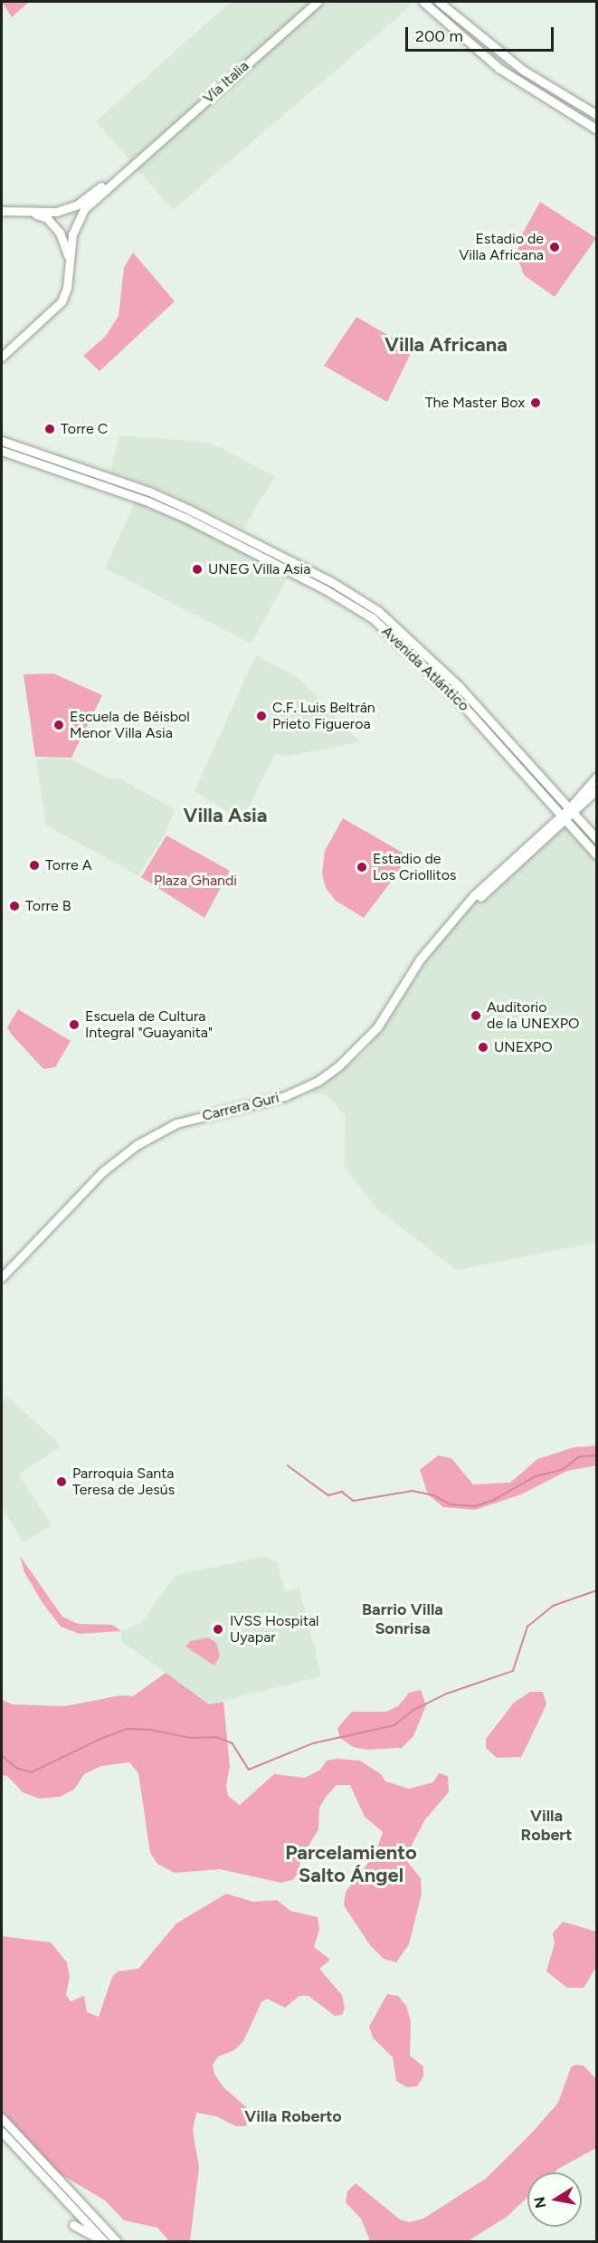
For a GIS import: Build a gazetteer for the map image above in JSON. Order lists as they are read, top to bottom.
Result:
{
  "streets": {
    "street": ["Vía Italia", "Avenida Atlántico", "Carrera Guri"]
  },
  "crossings": [
    ["Avenida Atlántico", "Carrera Guri"]
  ],
  "districts": [
    "Villa Africana",
    "Villa Asia",
    "Barrio Villa Sonrisa",
    "Villa Robert",
    "Parcelamiento Salto Ángel",
    "Villa Roberto"
  ],
  "parks": ["Plaza Ghandi"],
  "places": [
    "Estadio de Villa Africana",
    "The Master Box",
    "Torre C",
    "UNEG Villa Asia",
    "C.F. Luis Beltrán Prieto Figueroa",
    "Escuela de Béisbol Menor Villa Asia",
    "Torre A",
    "Estadio de Los Criollitos",
    "Torre B",
    "Auditorio de la UNEXPO",
    "Escuela de Cultura Integral \"Guayanita\"",
    "UNEXPO",
    "Parroquia Santa Teresa de Jesús",
    "IVSS Hospital Uyapar"
  ],
  "scale_bar": "200 m",
  "north": "left"
}
